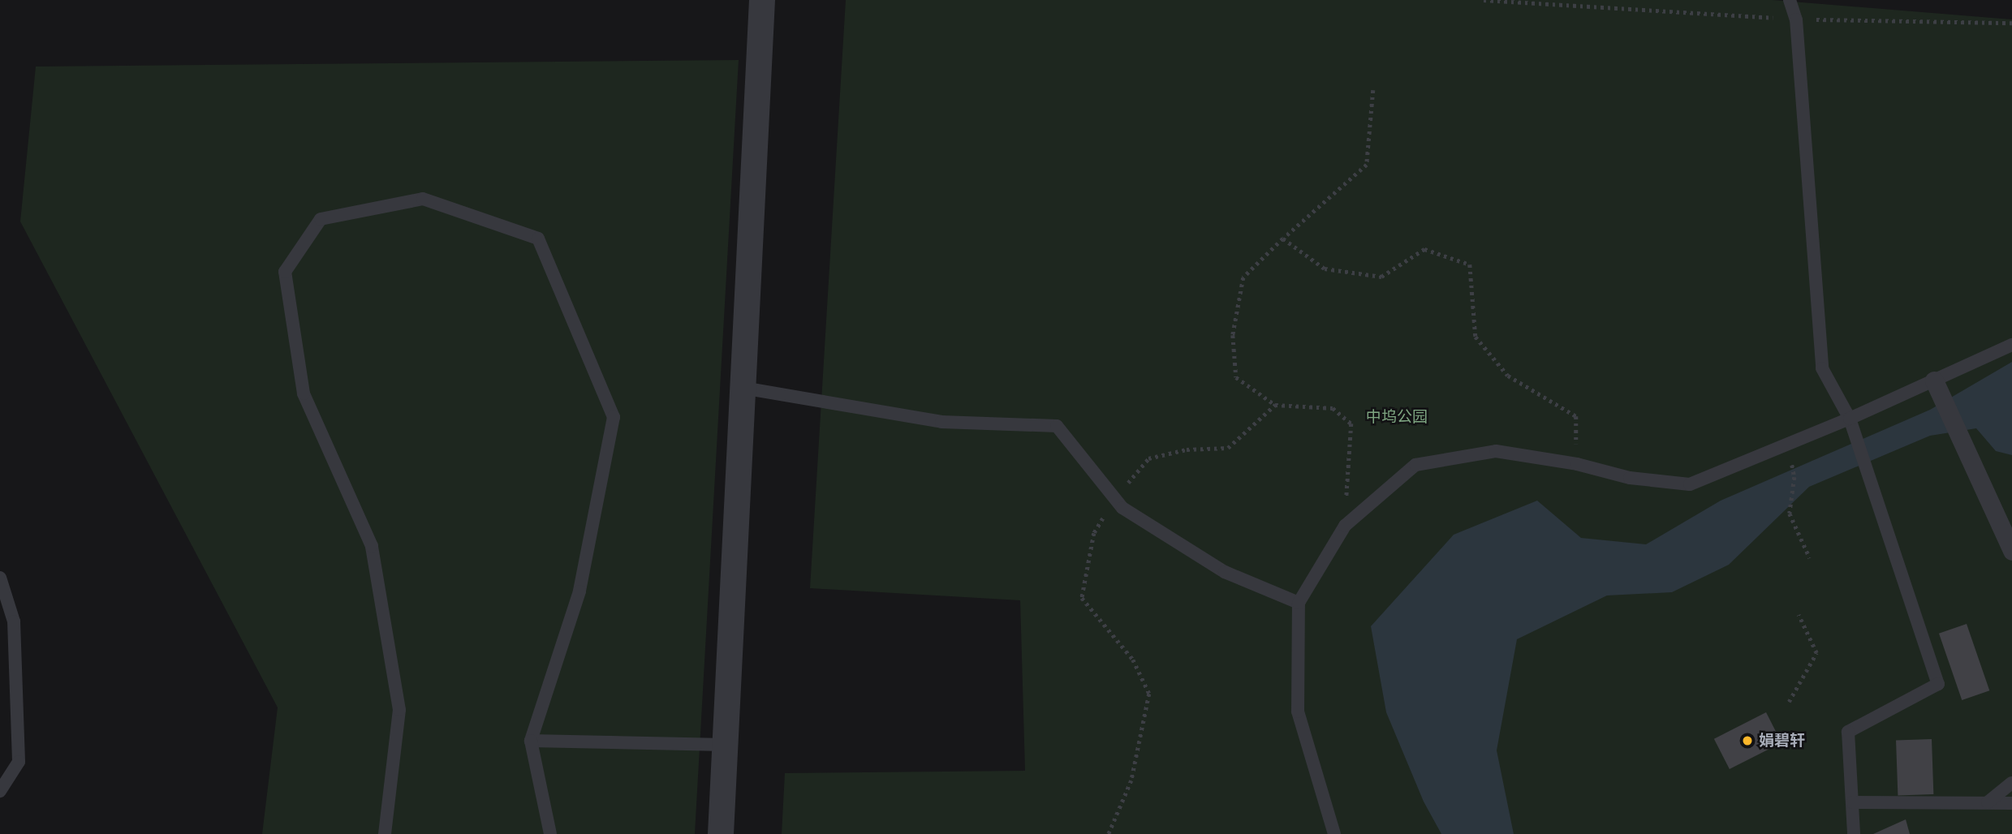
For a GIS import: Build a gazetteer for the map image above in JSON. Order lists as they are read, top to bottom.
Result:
{
  "parks": ["中坞公园"],
  "places": ["娟碧轩"]
}
